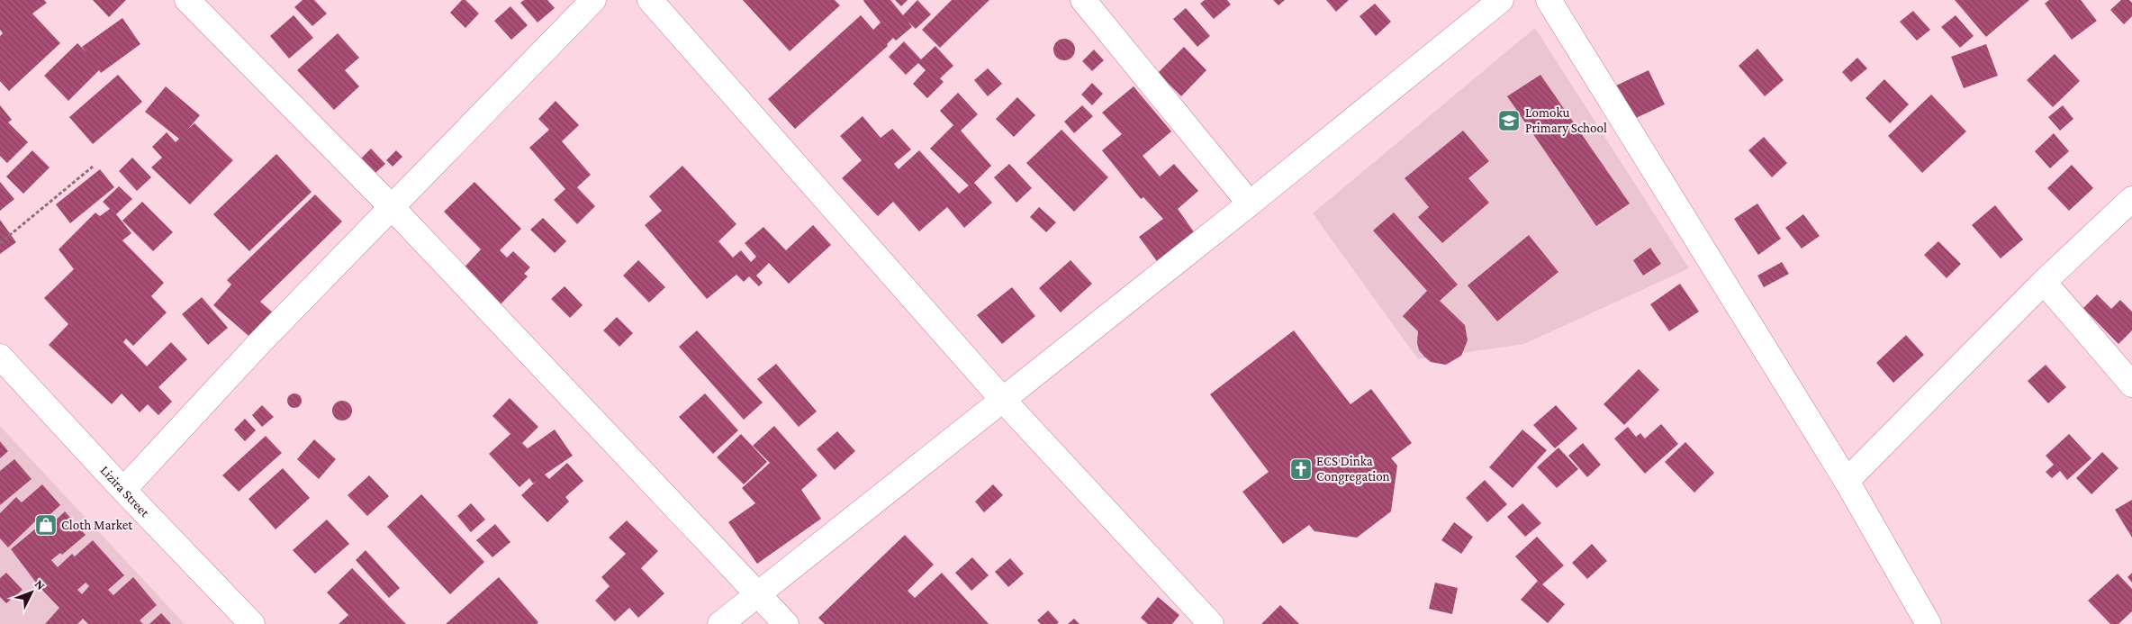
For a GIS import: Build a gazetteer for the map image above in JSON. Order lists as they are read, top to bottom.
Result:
{
  "streets": {
    "street": ["Lizira Street"]
  },
  "places": {
    "school or university": ["Lomoku Primary School"],
    "church": ["ECS Dinka Congregation"],
    "shop": ["Cloth Market"]
  },
  "north": "top right"
}
